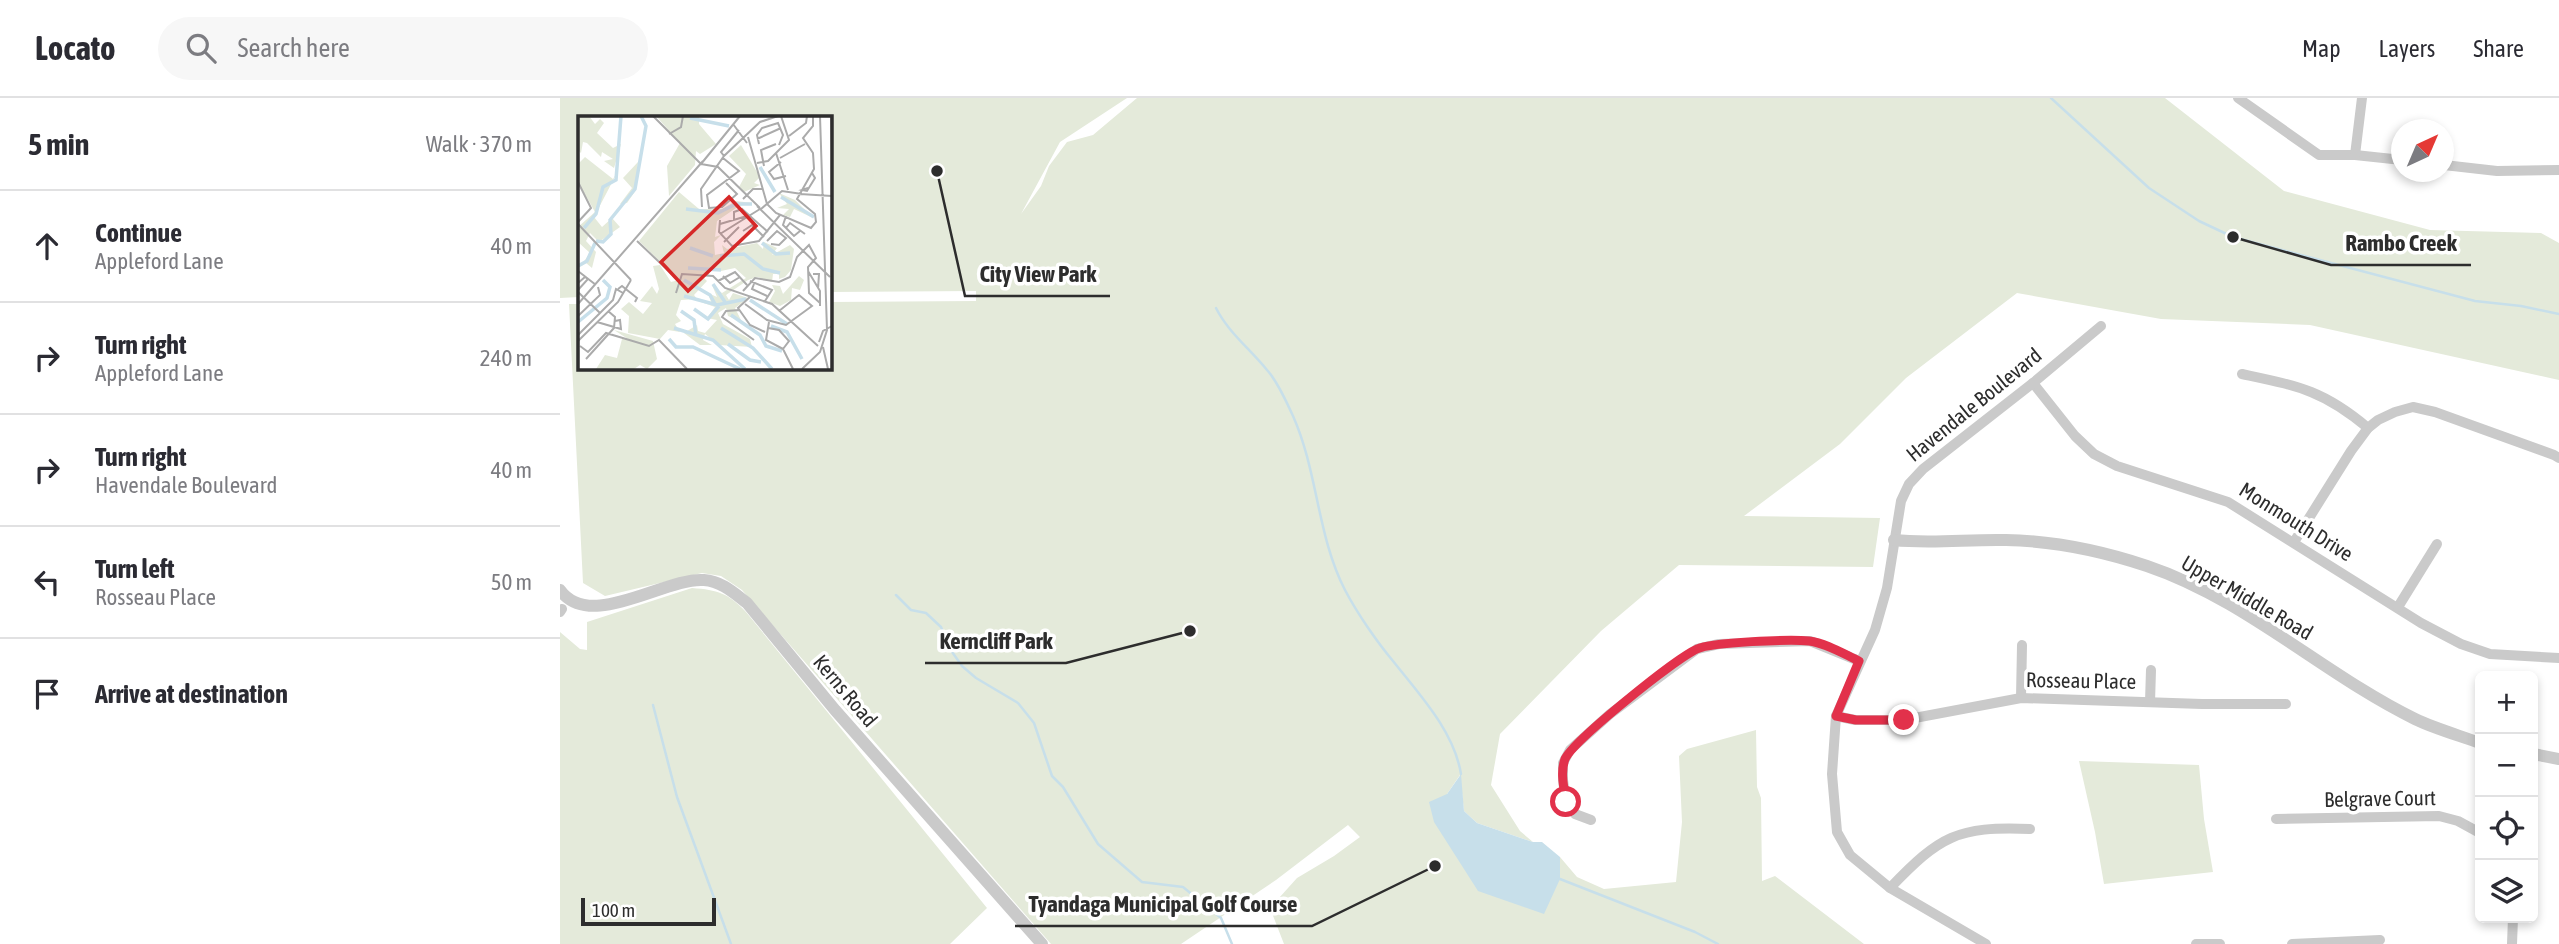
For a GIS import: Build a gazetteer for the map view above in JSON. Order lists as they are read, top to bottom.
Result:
{
  "streets": {
    "street": [
      "Havendale Boulevard",
      "Monmouth Drive",
      "Upper Middle Road",
      "Rosseau Place",
      "Kerns Road",
      "Belgrave Court"
    ]
  },
  "crossings": [
    ["Havendale Boulevard", "Monmouth Drive"],
    ["Havendale Boulevard", "Upper Middle Road"],
    ["Havendale Boulevard", "Rosseau Place"]
  ],
  "places": [
    "City View Park",
    "Rambo Creek",
    "Kerncliff Park",
    "Tyandaga Municipal Golf Course"
  ],
  "scale_bar": "100 m",
  "north": "top right",
  "page": {
    "header": "Locato",
    "search": "Search here",
    "nav": ["Map", "Layers", "Share"],
    "heading": ["5 min", "Walk · 370 m"],
    "list": [
      ["Continue", "Appleford Lane", "40 m"],
      ["Turn right", "Appleford Lane", "240 m"],
      ["Turn right", "Havendale Boulevard", "40 m"],
      ["Turn left", "Rosseau Place", "50 m"],
      "Arrive at destination"
    ],
    "map_buttons": ["+", "−"],
    "scale": "100 m"
  }
}
